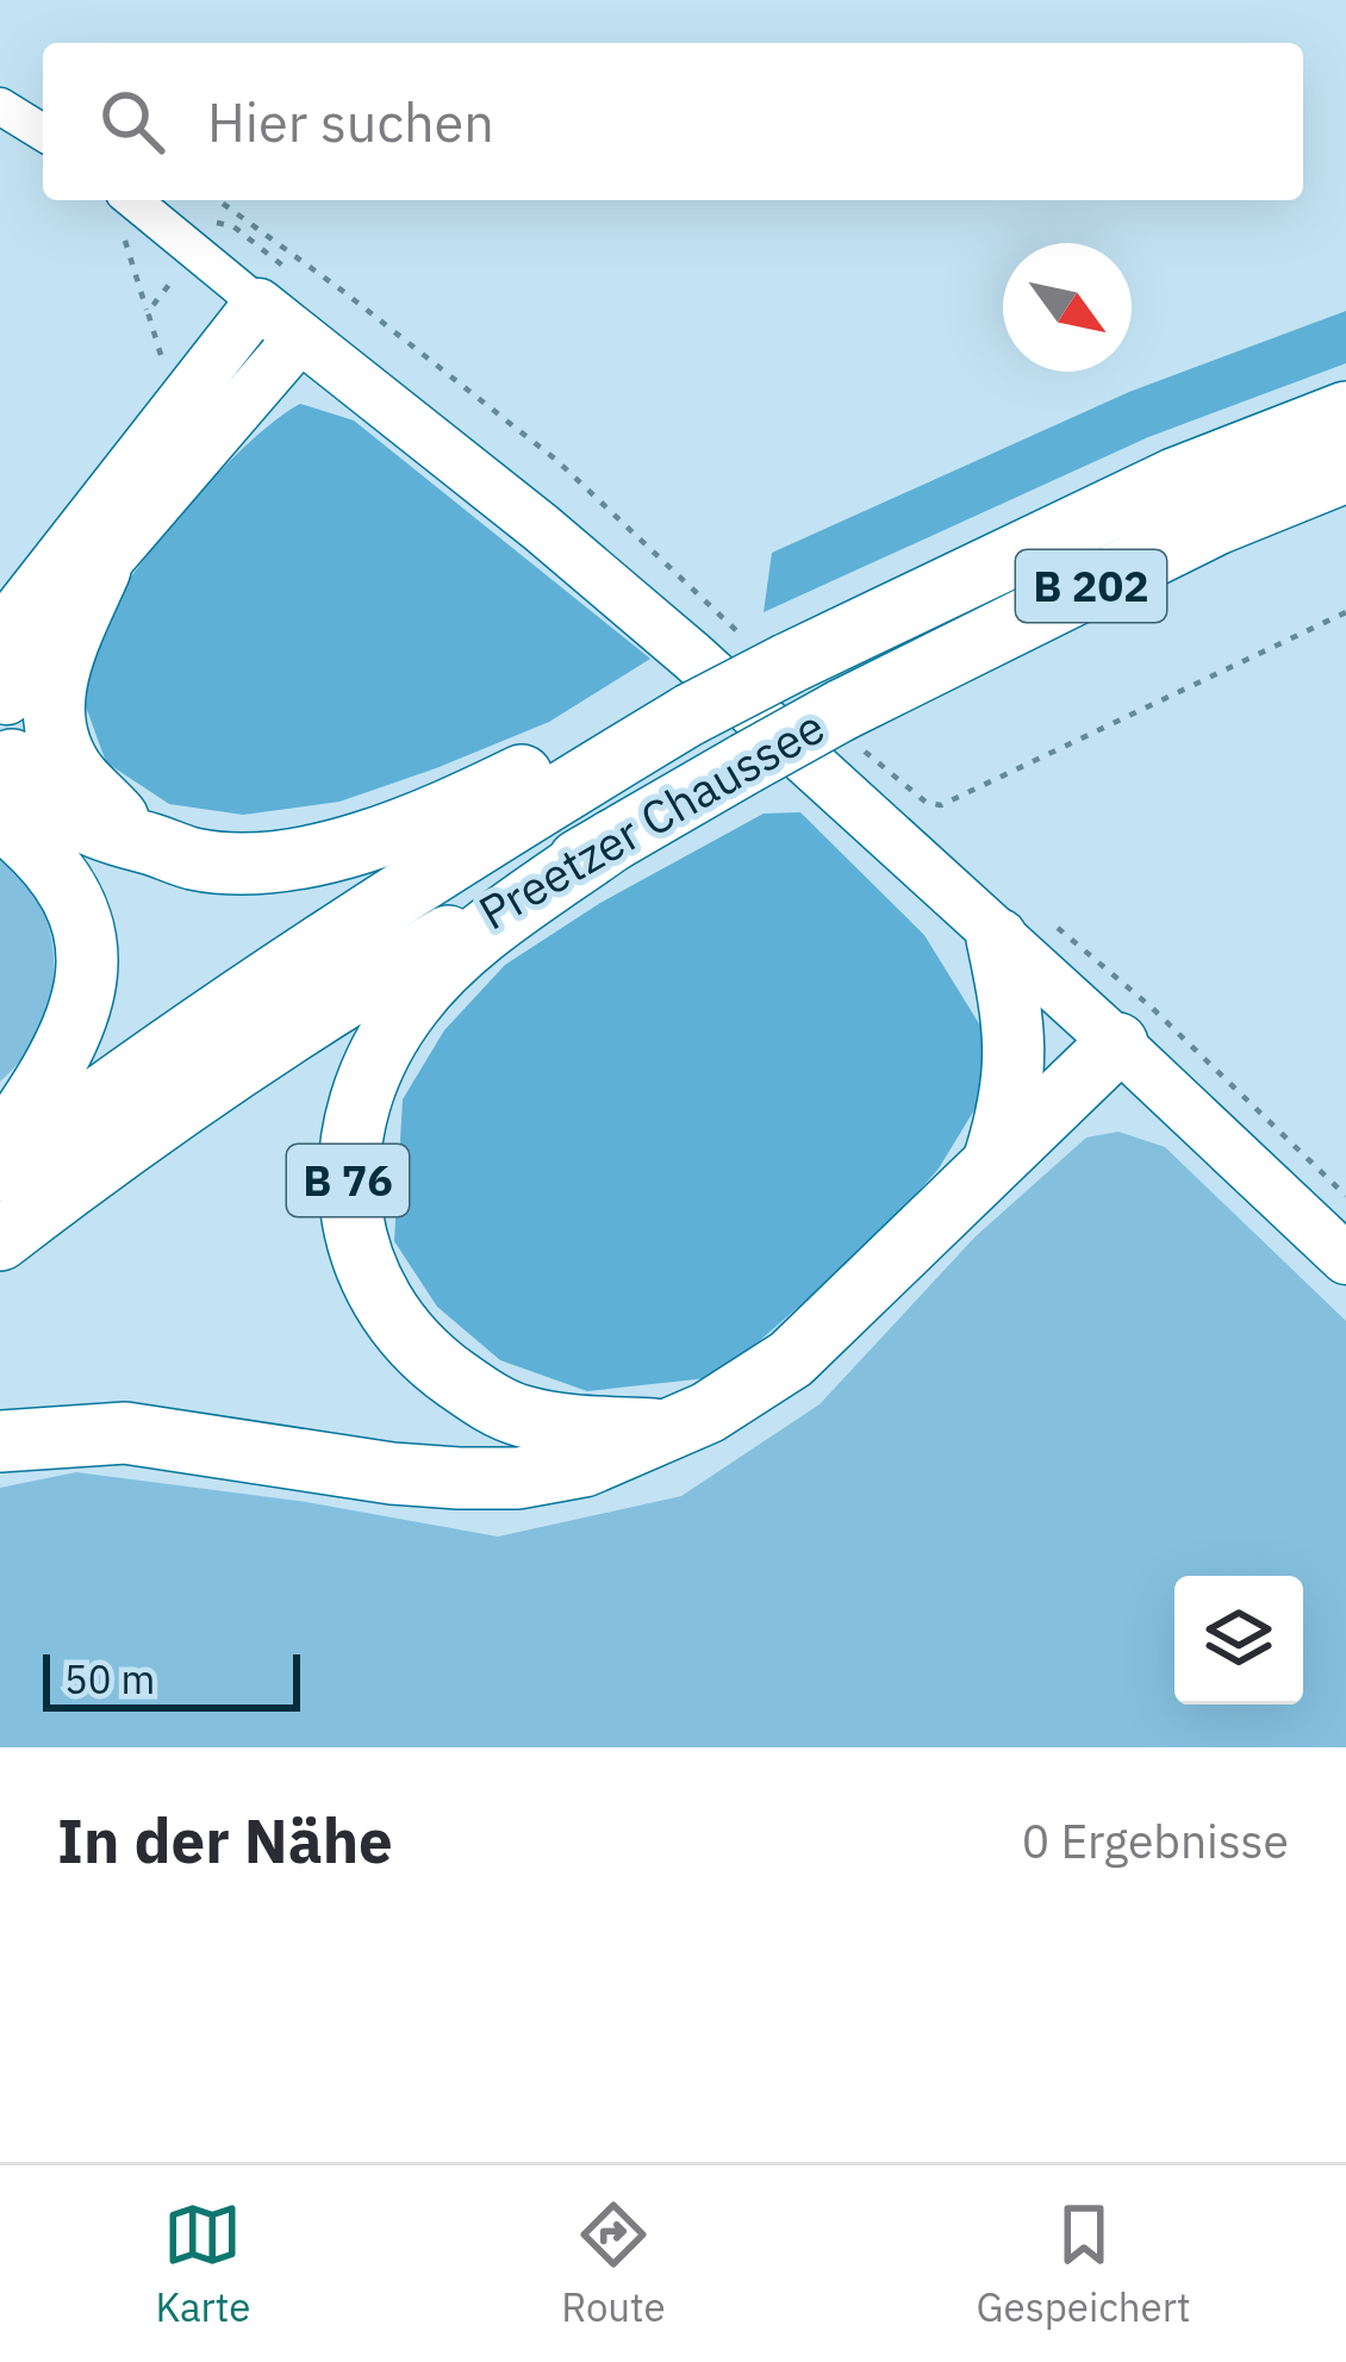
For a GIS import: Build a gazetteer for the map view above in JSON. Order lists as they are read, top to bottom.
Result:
{
  "streets": {
    "highway": ["B 202", "Preetzer Chaussee", "B 76"]
  },
  "crossings": [
    ["Preetzer Chaussee", "B 76"]
  ],
  "scale_bar": "50 m",
  "north": "bottom right",
  "page": {
    "search": "Hier suchen",
    "scale": "50 m",
    "heading": ["In der Nähe", "0 Ergebnisse"],
    "nav": ["Karte", "Route", "Gespeichert"]
  }
}
